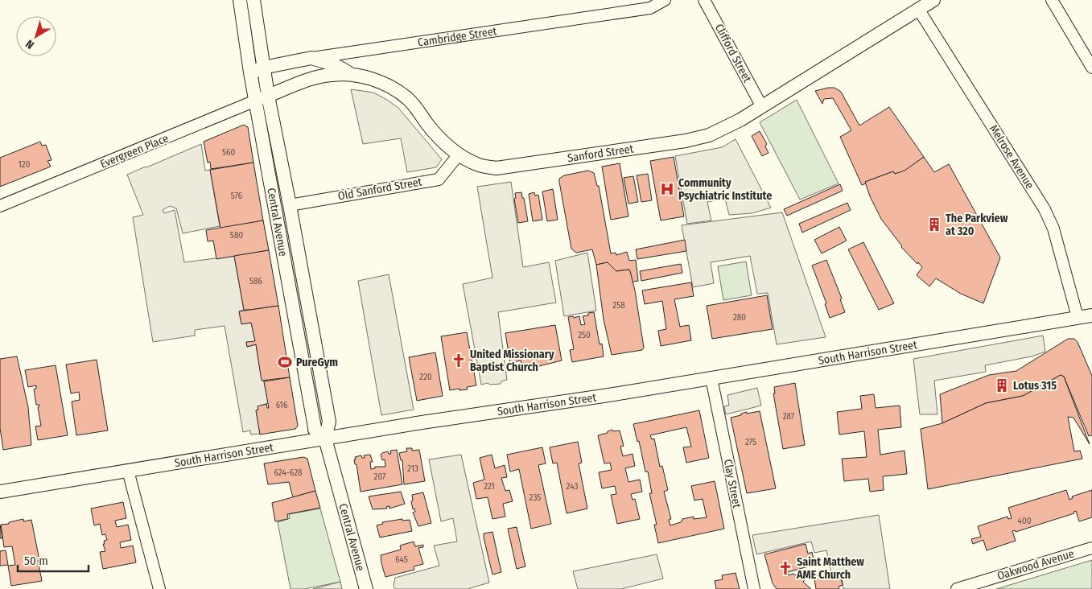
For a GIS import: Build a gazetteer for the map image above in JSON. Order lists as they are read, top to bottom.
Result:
{
  "streets": {
    "main road": [
      "Cambridge Street",
      "Sanford Street",
      "Central Avenue",
      "South Harrison Street"
    ],
    "street": [
      "Clifford Street",
      "Evergreen Place",
      "Melrose Avenue",
      "Old Sanford Street",
      "Clay Street",
      "Oakwood Avenue"
    ]
  },
  "crossings": [
    ["Cambridge Street", "Central Avenue"],
    ["Clifford Street", "Sanford Street"],
    ["Evergreen Place", "Sanford Street"],
    ["Evergreen Place", "Central Avenue"],
    ["Sanford Street", "Melrose Avenue"],
    ["Sanford Street", "Old Sanford Street"],
    ["Sanford Street", "Central Avenue"],
    ["Melrose Avenue", "South Harrison Street"],
    ["Old Sanford Street", "Central Avenue"],
    ["Central Avenue", "South Harrison Street"],
    ["South Harrison Street", "Clay Street"]
  ],
  "places": {
    "hospital": ["Community Psychiatric Institute"],
    "building": ["The Parkview at 320", "Lotus 315"],
    "church": ["United Missionary Baptist Church", "Saint Matthew AME Church"],
    "sports": ["PureGym"]
  },
  "house_numbers": [
    "560",
    "120",
    "576",
    "580",
    "586",
    "258",
    "280",
    "250",
    "220",
    "616",
    "287",
    "275",
    "213",
    "624-628",
    "207",
    "221",
    "243",
    "235",
    "400",
    "645"
  ],
  "scale_bar": "50 m",
  "north": "bottom left"
}
